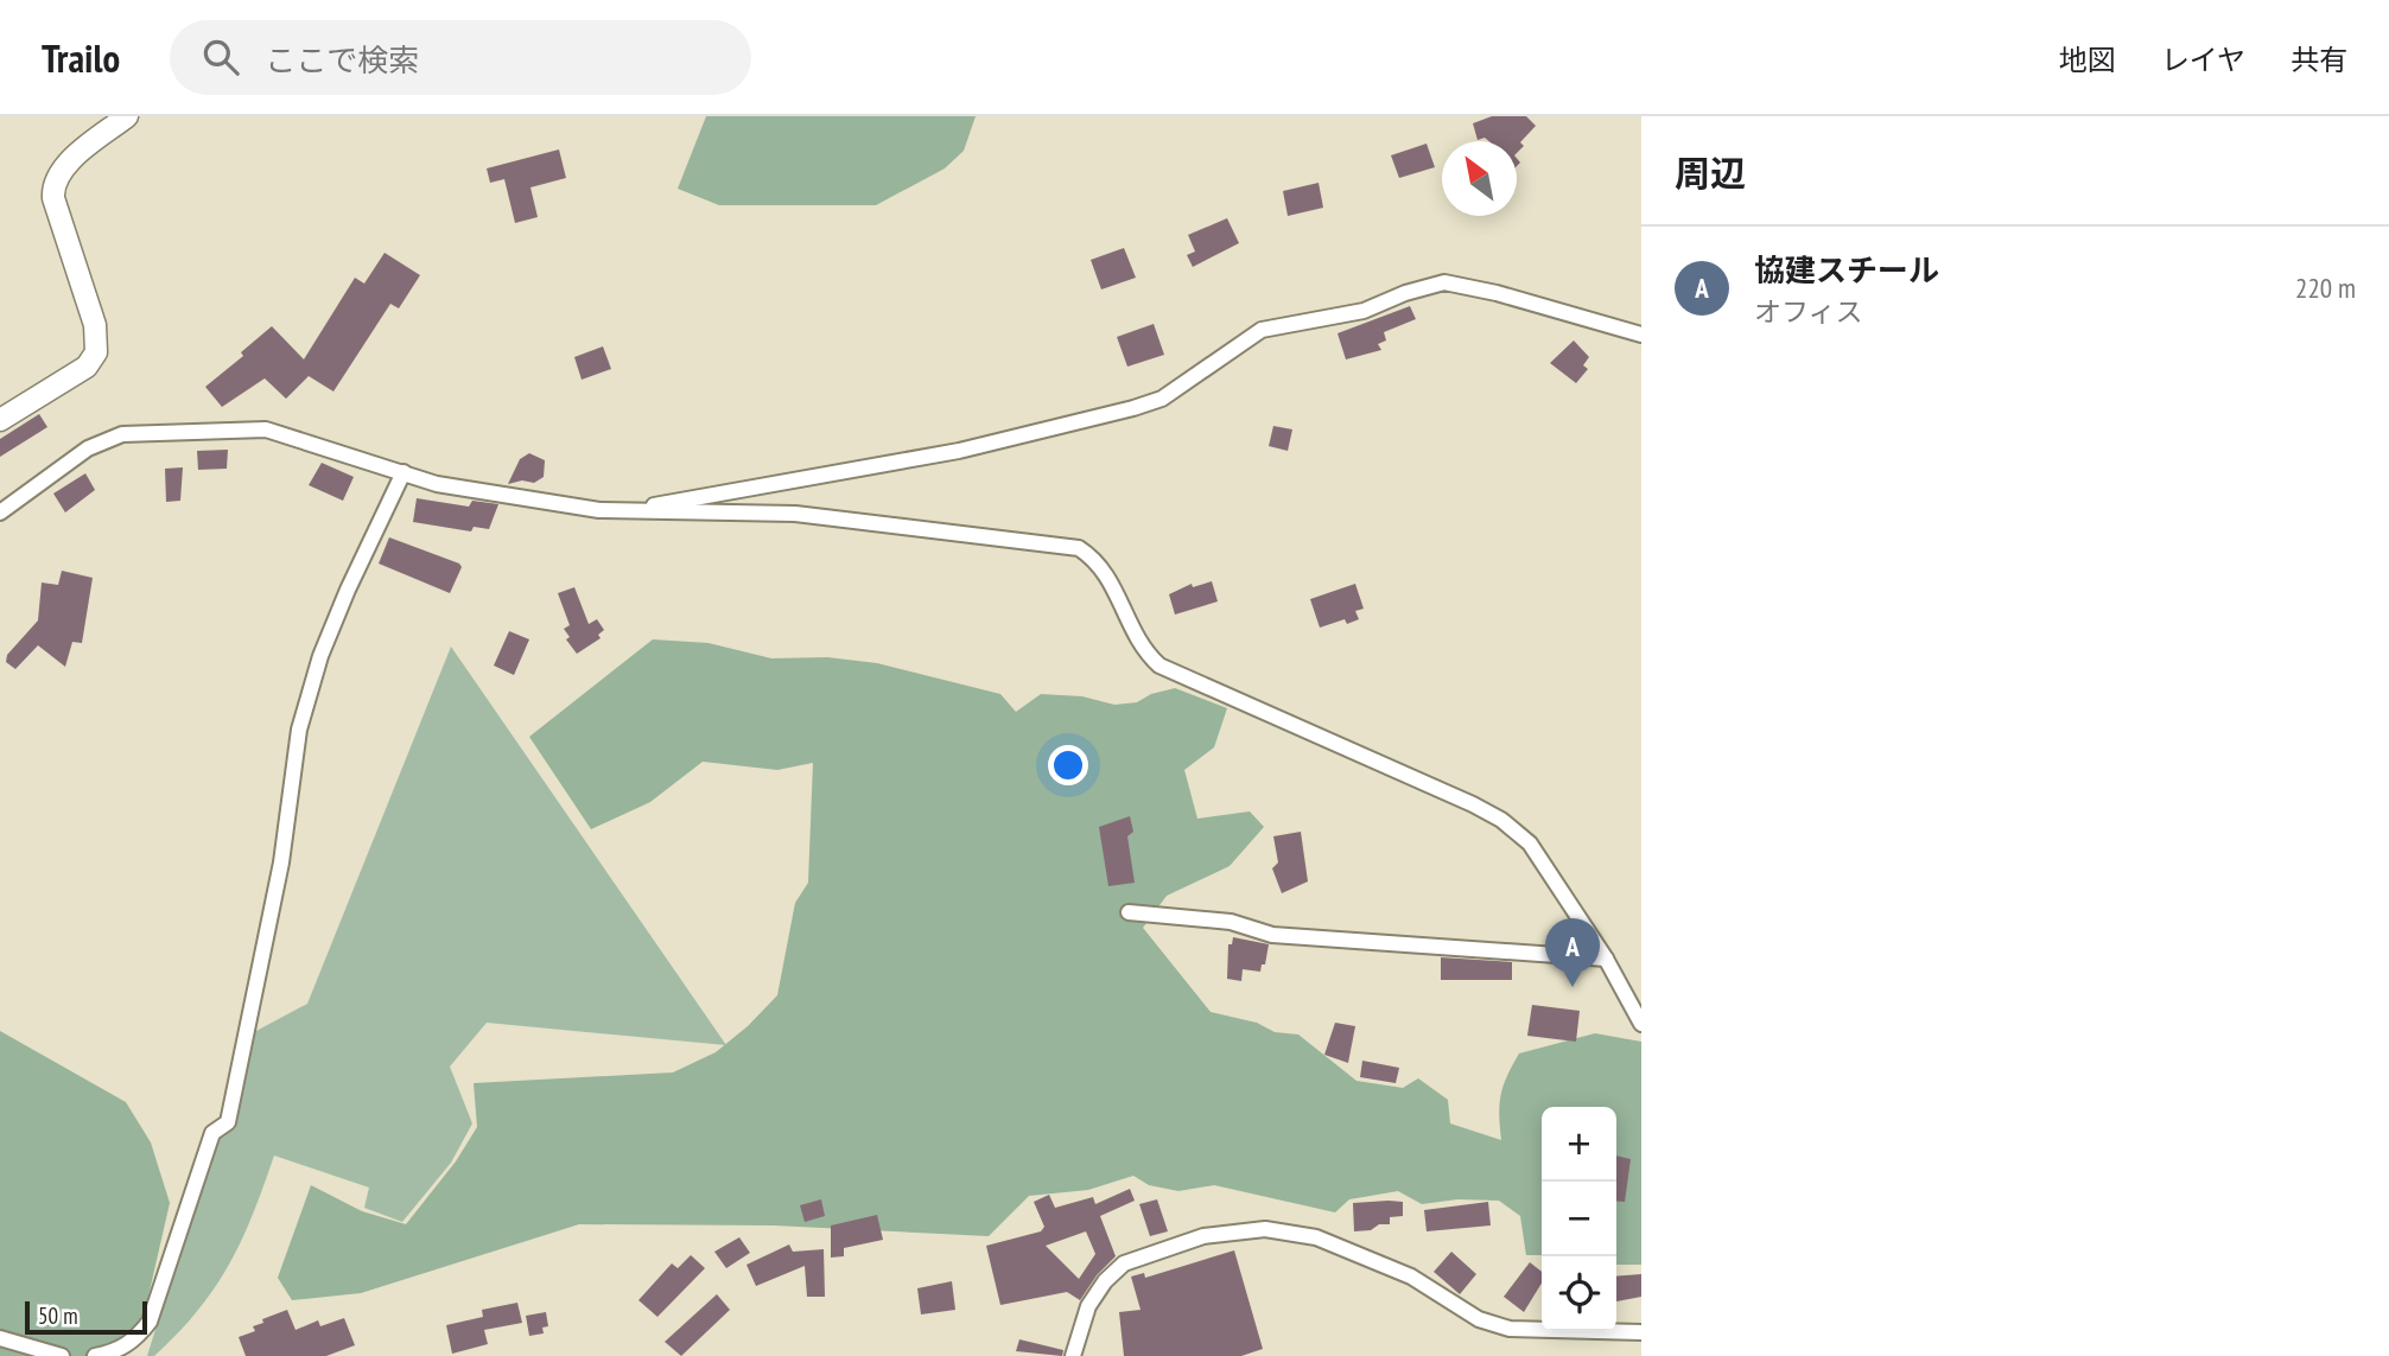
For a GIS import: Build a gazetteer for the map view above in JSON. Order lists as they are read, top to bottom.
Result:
{
  "scale_bar": "50 m",
  "north": "top left",
  "page": {
    "header": "Trailo",
    "search": "ここで検索",
    "nav": ["地図", "レイヤ", "共有"],
    "heading": "周辺",
    "list": [
      {
        "mark": "A",
        "name": "協建スチール",
        "note": "オフィス",
        "value": "220 m"
      }
    ],
    "pins": "A",
    "map_buttons": ["+", "−"],
    "scale": "50 m"
  }
}
